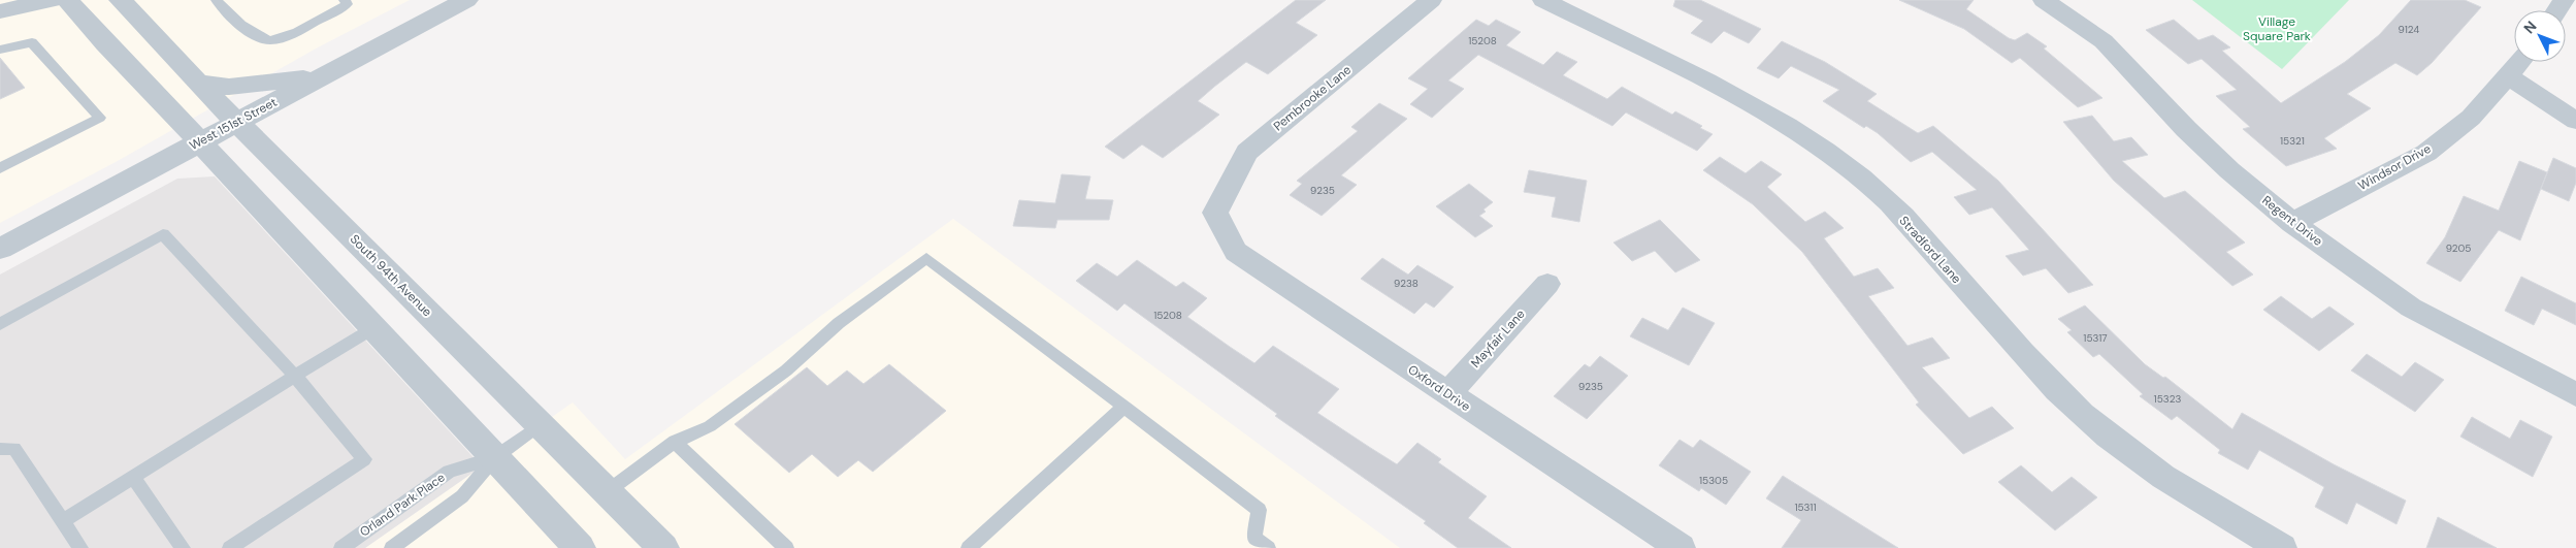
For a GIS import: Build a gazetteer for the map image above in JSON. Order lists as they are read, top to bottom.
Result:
{
  "streets": {
    "street": [
      "Pembrooke Lane",
      "West 151st Street",
      "Windsor Drive",
      "Regent Drive",
      "Stradford Lane",
      "South 94th Avenue",
      "Mayfair Lane",
      "Oxford Drive"
    ],
    "lane": ["Orland Park Place"]
  },
  "crossings": [
    ["Pembrooke Lane", "Oxford Drive"],
    ["West 151st Street", "South 94th Avenue"],
    ["Windsor Drive", "Regent Drive"],
    ["South 94th Avenue", "Orland Park Place"],
    ["Mayfair Lane", "Oxford Drive"]
  ],
  "parks": ["Village Square Park"],
  "house_numbers": [
    "9124",
    "15208",
    "15321",
    "9235",
    "9205",
    "9238",
    "15208",
    "15317",
    "9235",
    "15323",
    "15305",
    "15311"
  ],
  "north": "top left"
}
